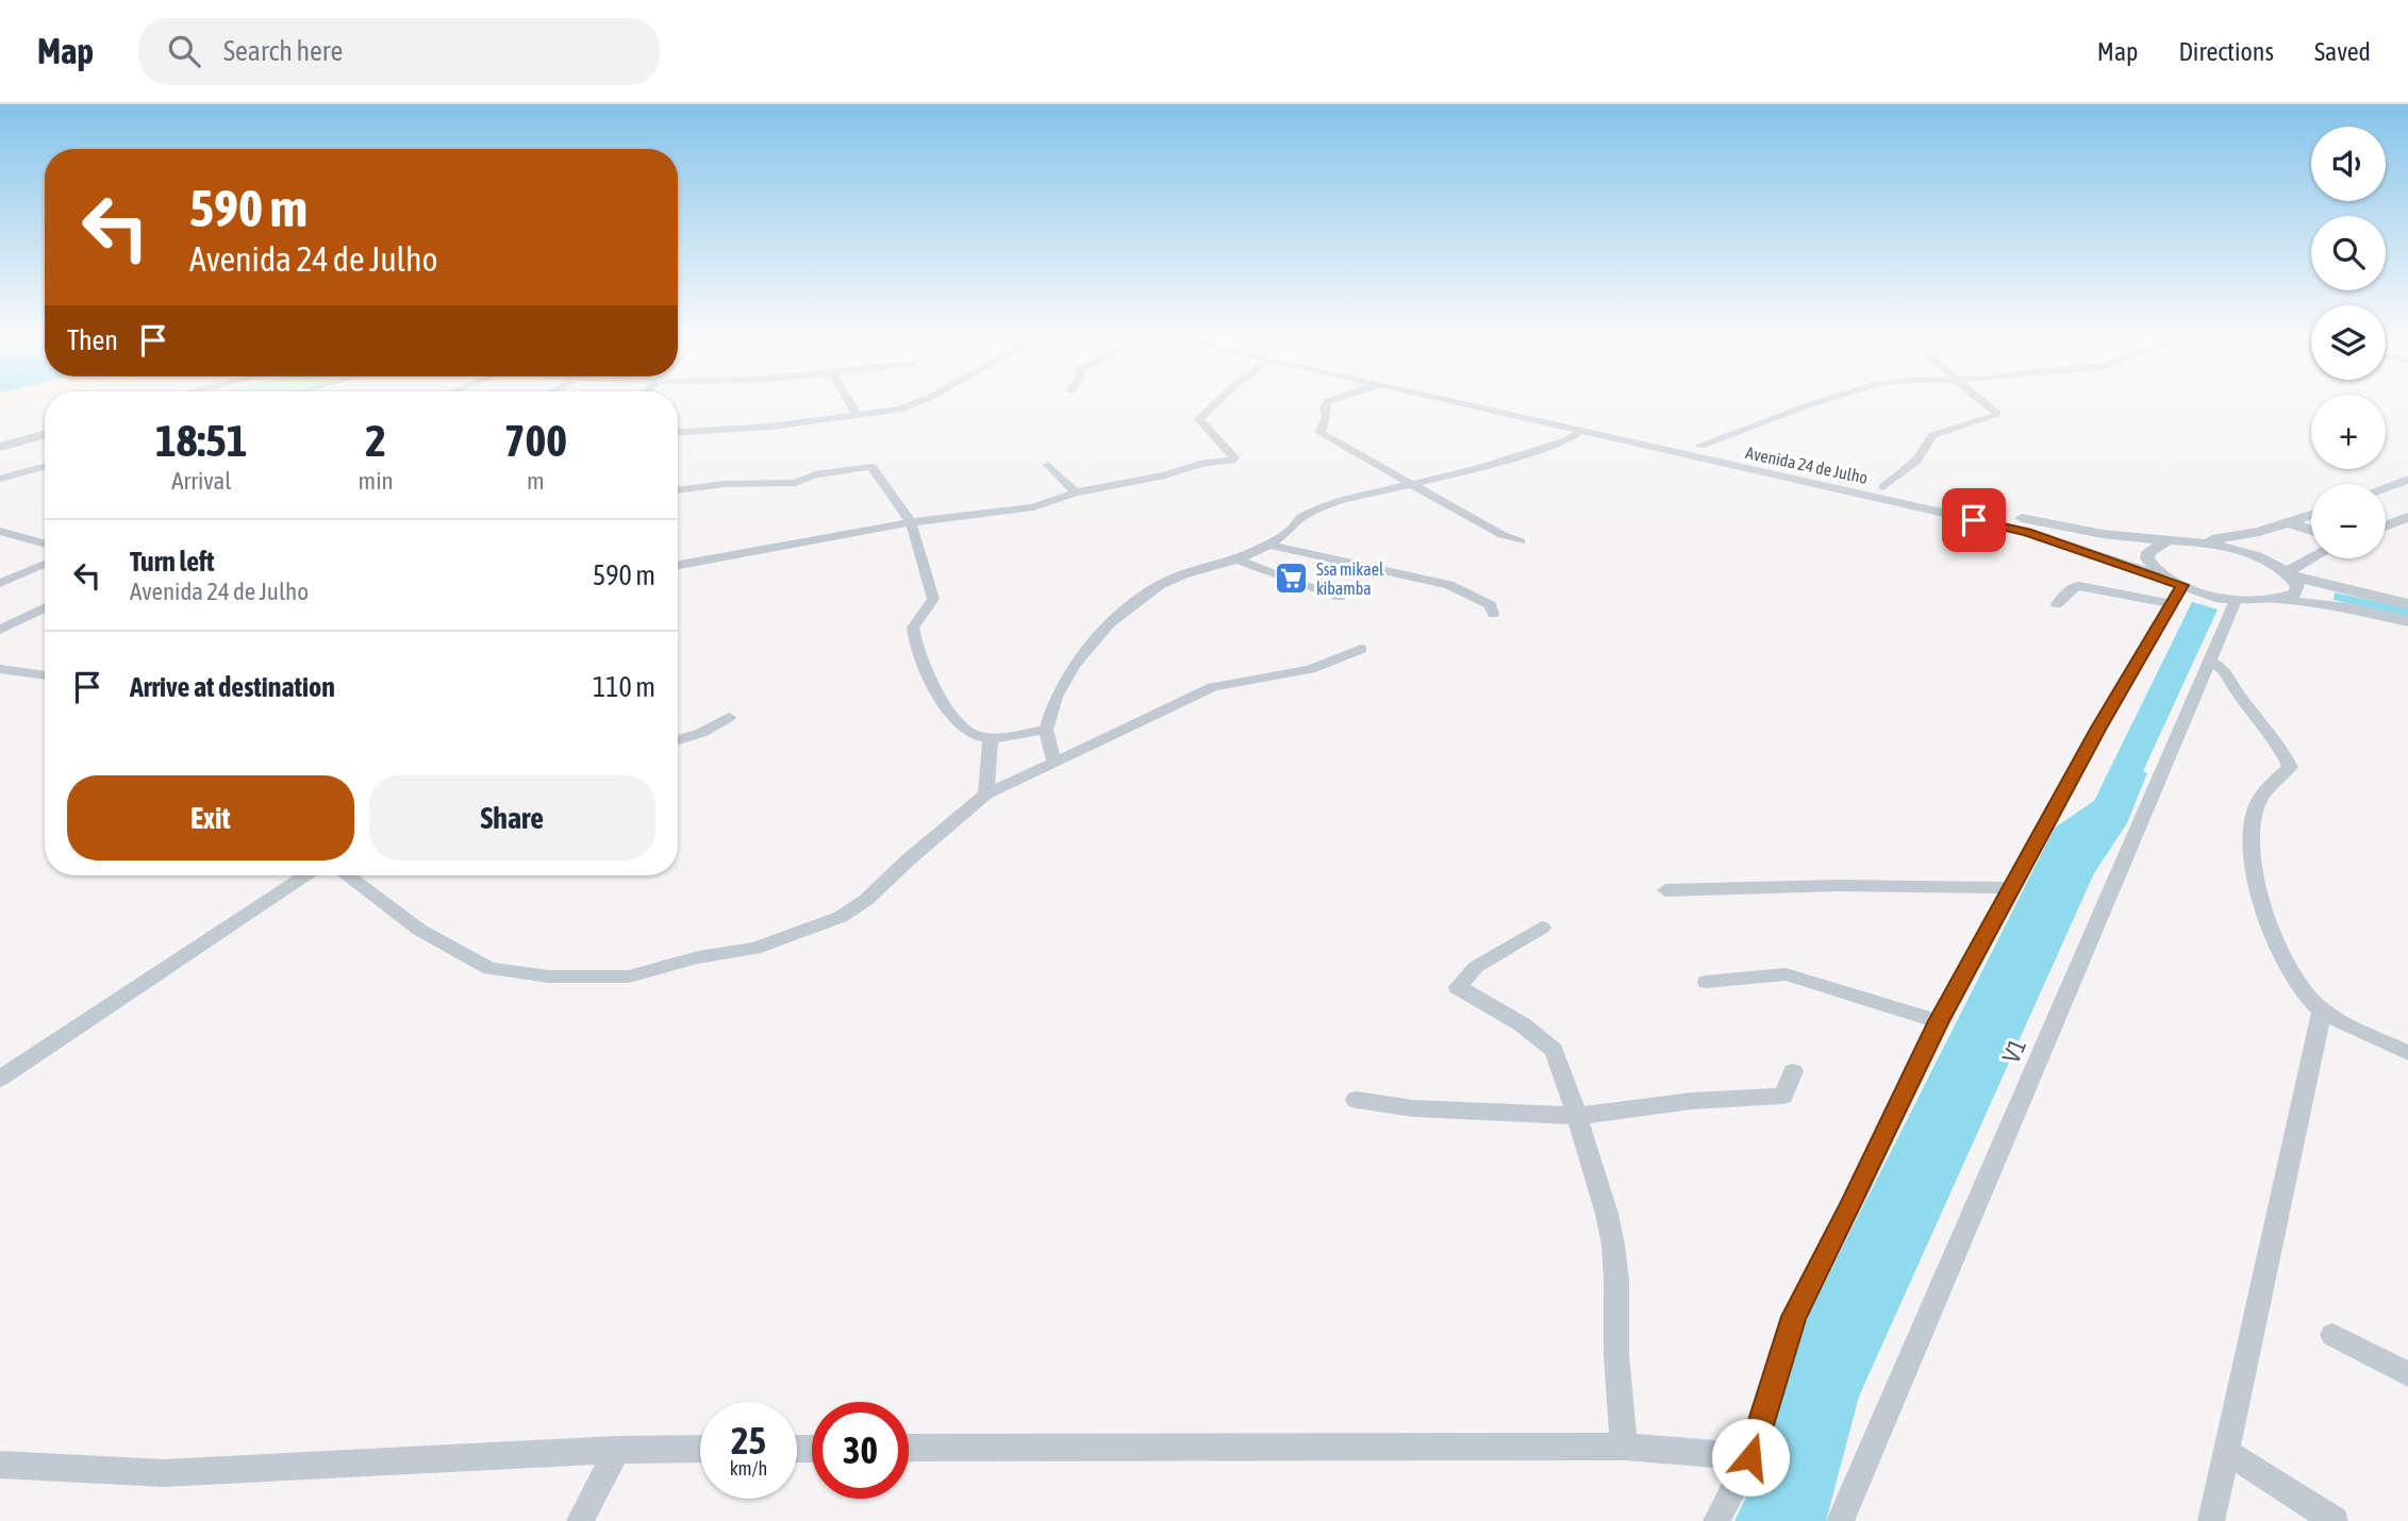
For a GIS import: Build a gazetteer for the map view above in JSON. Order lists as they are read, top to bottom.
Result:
{
  "streets": {
    "street": ["Avenida 24 de Julho", "V1"]
  },
  "crossings": [
    ["Avenida 24 de Julho", "V1"]
  ],
  "places": {
    "supermarket": ["Ssa mikael kibamba"]
  },
  "page": {
    "header": "Map",
    "search": "Search here",
    "nav": ["Map", "Directions", "Saved"],
    "map_buttons": ["+", "−"],
    "turn": ["590 m", "Avenida 24 de Julho"],
    "then": "Then",
    "eta": [
      "18:51",
      "Arrival",
      "2",
      "min",
      "700",
      "m"
    ],
    "list": [
      {
        "name": "Turn left",
        "note": "Avenida 24 de Julho",
        "value": "590 m"
      },
      {
        "name": "Arrive at destination",
        "value": "110 m"
      }
    ],
    "buttons": ["Exit", "Share"],
    "speed": "25 km/h",
    "limit": "30"
  }
}
